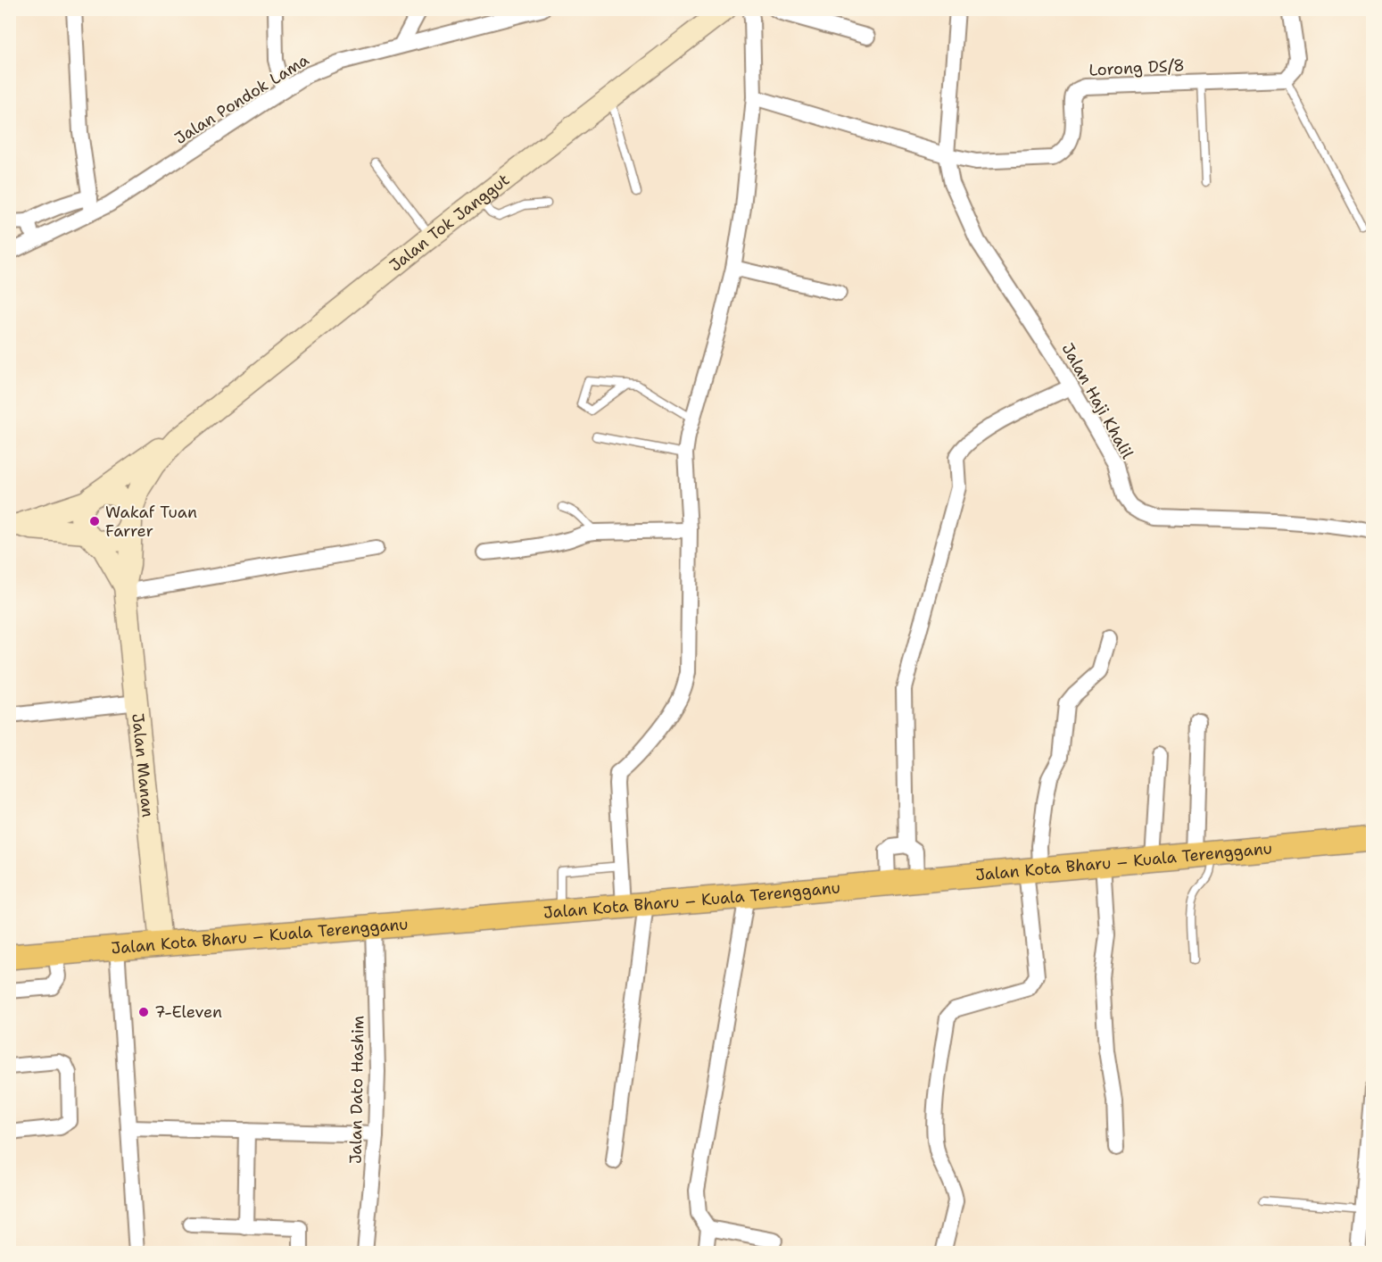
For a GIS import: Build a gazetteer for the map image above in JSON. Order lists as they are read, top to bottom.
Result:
{
  "streets": {
    "main road": ["Jalan Tok Janggut", "Jalan Manan", "Jalan Kota Bharu – Kuala Terengganu"],
    "street": [
      "Lorong DS/8",
      "Jalan Pondok Lama",
      "Jalan Haji Khalil",
      "Jalan Dato Hashim"
    ]
  },
  "crossings": [
    ["Lorong DS/8", "Jalan Haji Khalil"],
    ["Jalan Tok Janggut", "Jalan Manan"],
    ["Jalan Manan", "Jalan Kota Bharu – Kuala Terengganu"],
    ["Jalan Kota Bharu – Kuala Terengganu", "Jalan Dato Hashim"]
  ],
  "places": ["Wakaf Tuan Farrer", "7-Eleven"]
}
